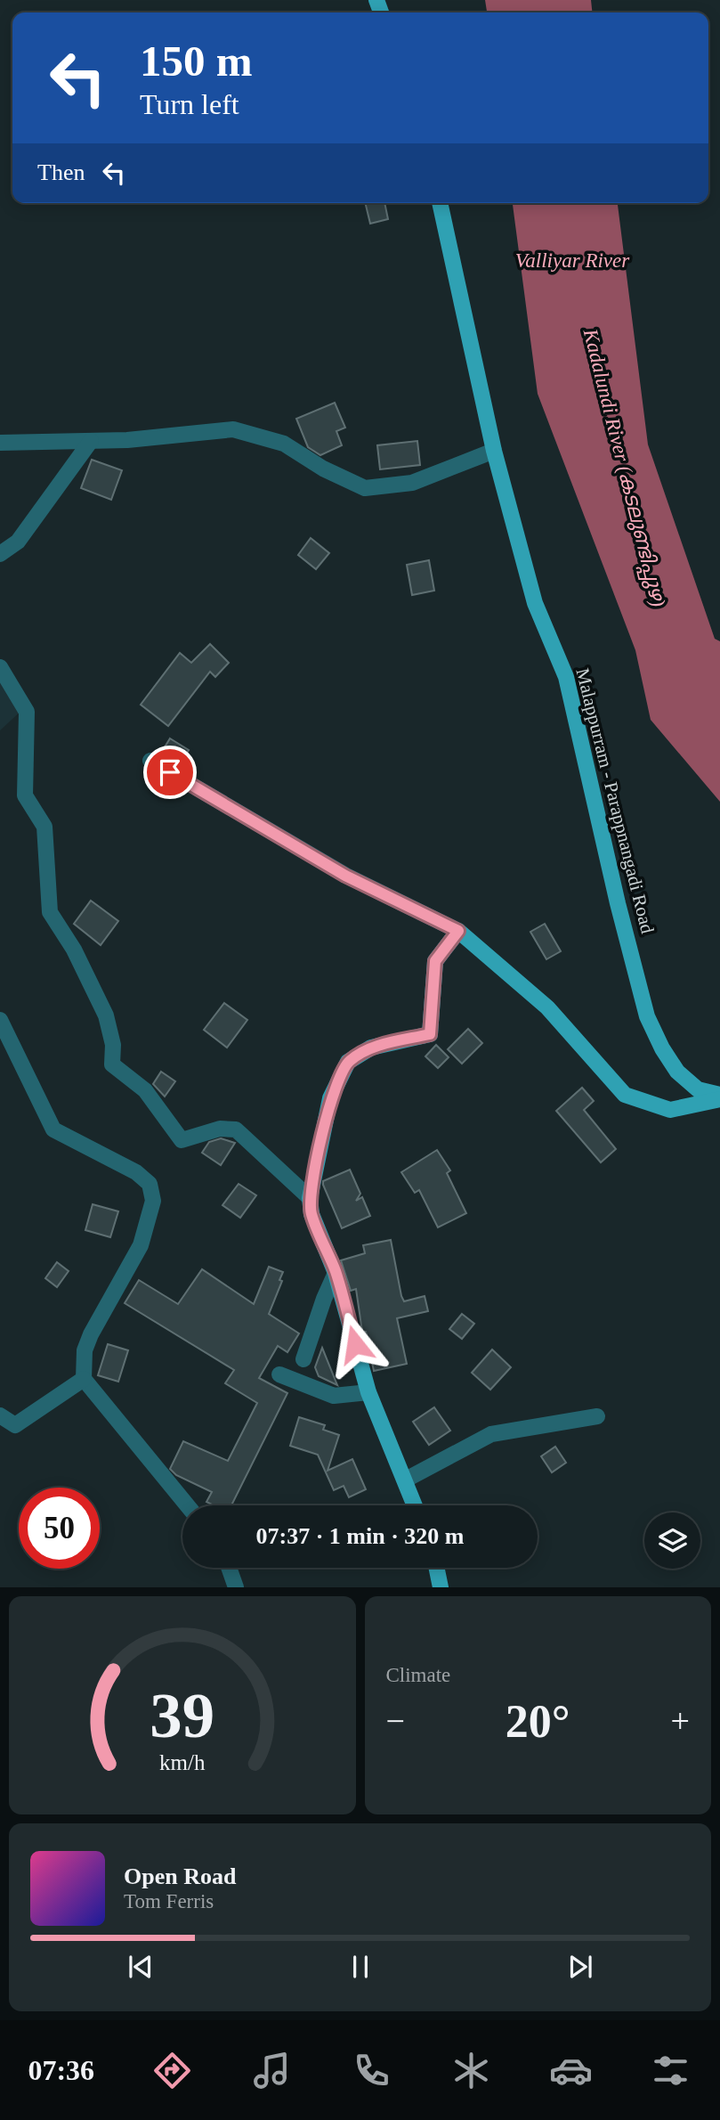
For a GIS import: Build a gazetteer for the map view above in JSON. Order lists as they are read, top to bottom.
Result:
{
  "streets": {
    "main road": ["Malappurram - Parappnangadi Road"]
  },
  "water": ["Valliyar River", "Kadalundi River (കടലുണ്ടിപ്പുഴ)"],
  "page": {
    "turn": ["150 m", "Turn left"],
    "then": "Then",
    "limit": "50",
    "trip": "07:37 · 1 min · 320 m",
    "tile": "Climate",
    "heat": ["−", "20°", "+"],
    "song": ["Open Road", "Tom Ferris"],
    "tabs": "07:36",
    "gauge": ["39", "km/h"]
  }
}
